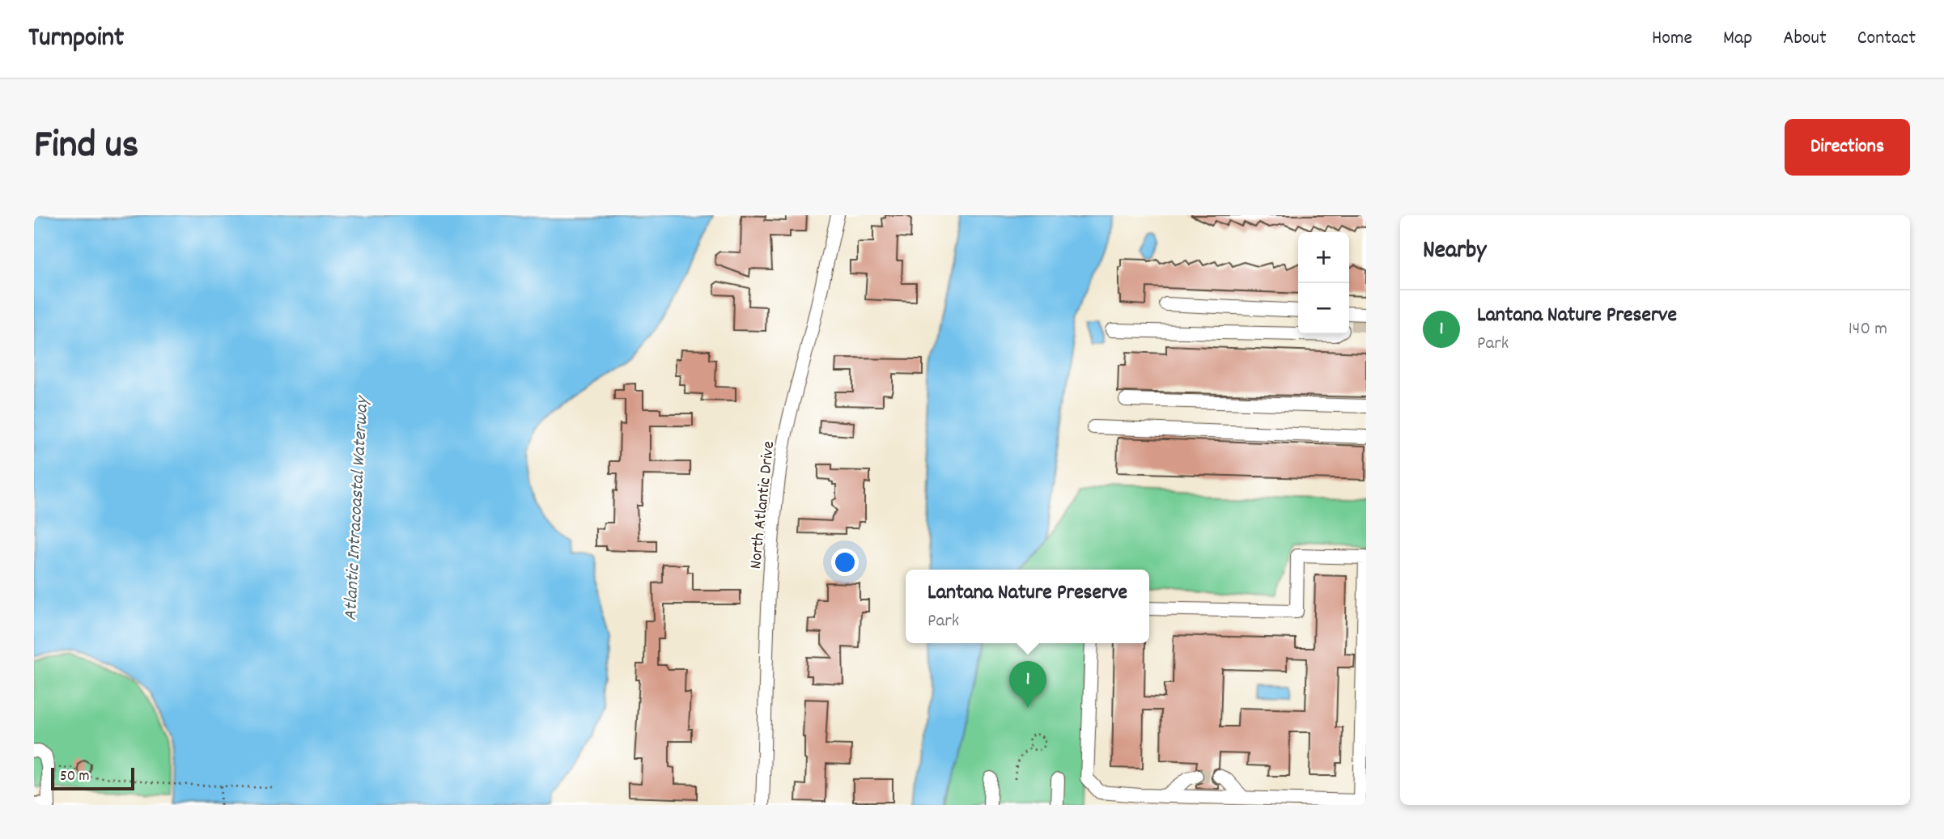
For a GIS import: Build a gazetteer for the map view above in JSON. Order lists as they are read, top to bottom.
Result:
{
  "streets": {
    "street": ["North Atlantic Drive"]
  },
  "water": ["Atlantic Intracoastal Waterway"],
  "scale_bar": "50 m",
  "page": {
    "header": "Turnpoint",
    "nav": [
      "Home",
      "Map",
      "About",
      "Contact"
    ],
    "title": "Find us",
    "buttons": "Directions",
    "heading": "Nearby",
    "map_buttons": ["+", "−"],
    "list": [
      {
        "mark": "1",
        "name": "Lantana Nature Preserve",
        "note": "Park",
        "value": "140 m"
      }
    ],
    "popup": ["Lantana Nature Preserve", "Park"],
    "pins": "1",
    "scale": "50 m"
  }
}
